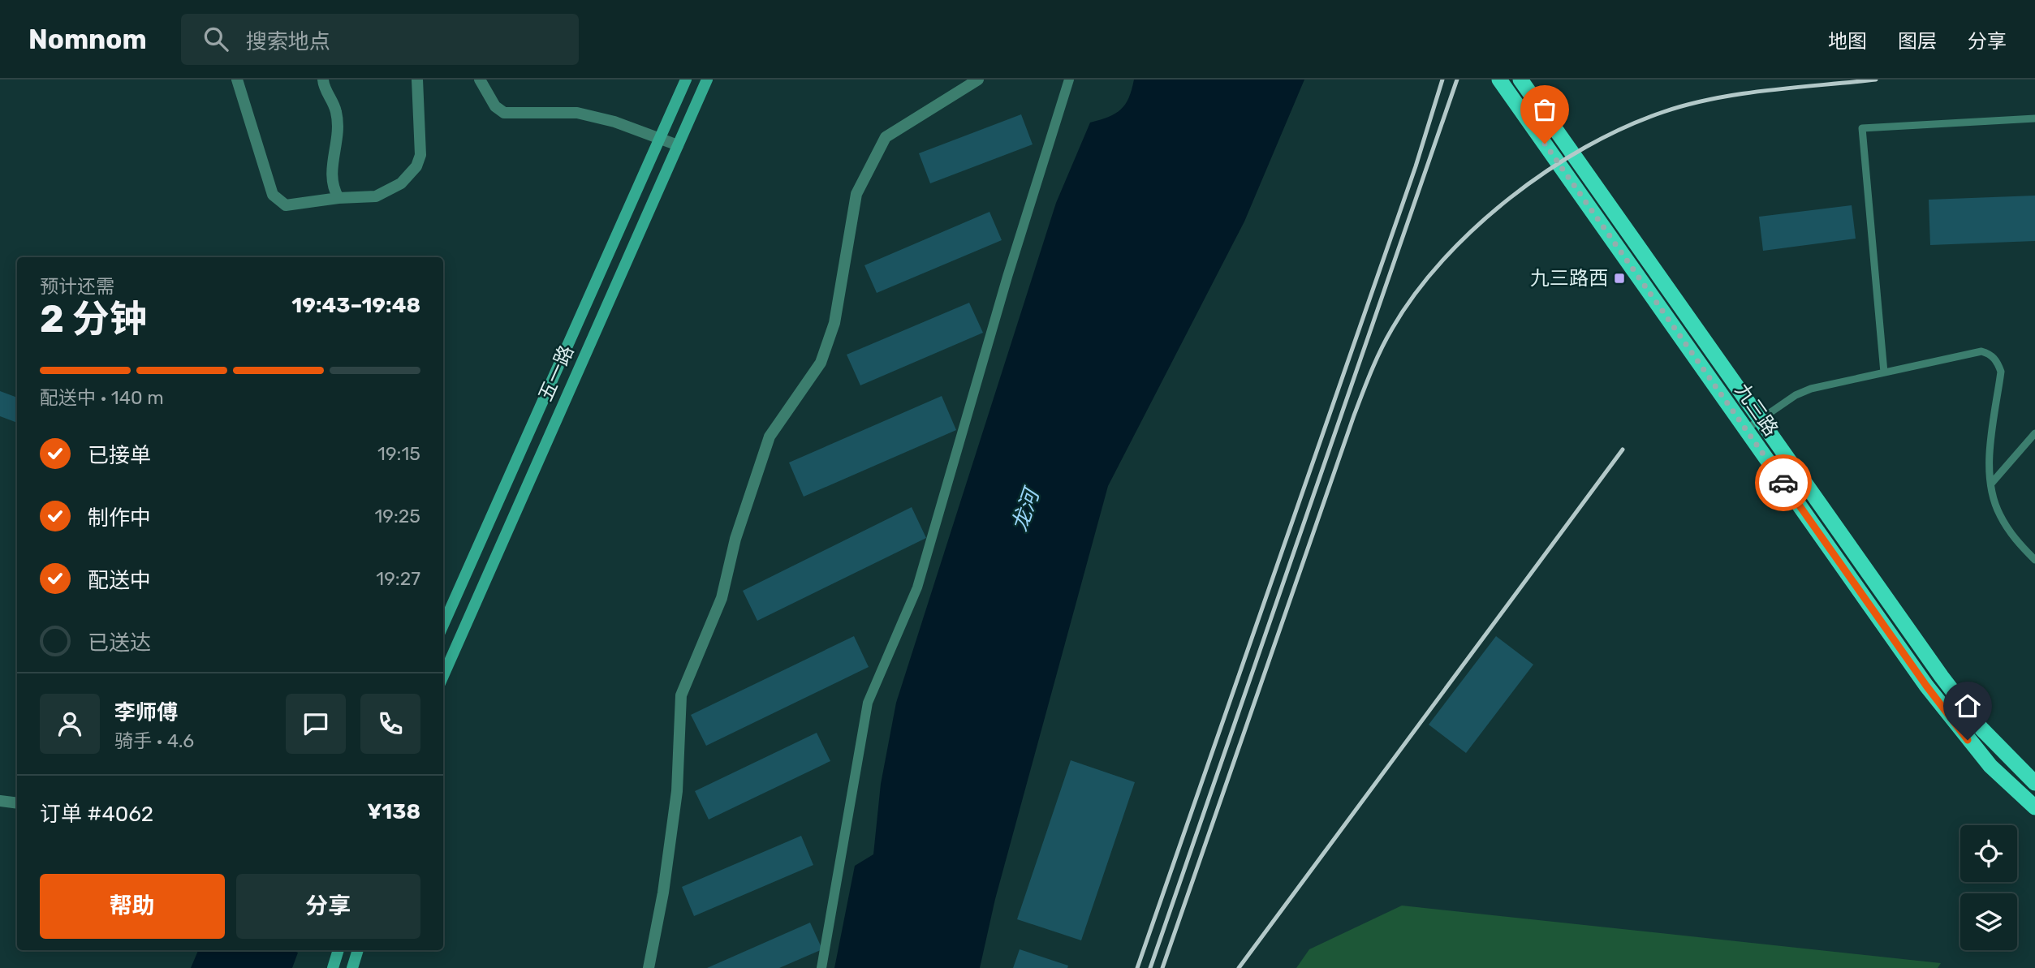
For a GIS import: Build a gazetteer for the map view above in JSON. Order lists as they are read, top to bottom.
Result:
{
  "streets": {
    "highway": ["九三路"],
    "main road": ["五一路"]
  },
  "water": ["龙河"],
  "places": {
    "transit": ["九三路西"]
  },
  "page": {
    "header": "Nomnom",
    "search": "搜索地点",
    "nav": ["地图", "图层", "分享"],
    "heading": ["2 分钟", "预计还需", "19:43–19:48"],
    "panel": [
      "李师傅",
      "骑手 · 4.6",
      "订单 #4062",
      "¥138"
    ],
    "bar": "配送中 · 140 m",
    "list": [
      ["已接单", "19:15"],
      ["制作中", "19:25"],
      ["配送中", "19:27"],
      "已送达"
    ],
    "buttons": ["帮助", "分享"]
  }
}
